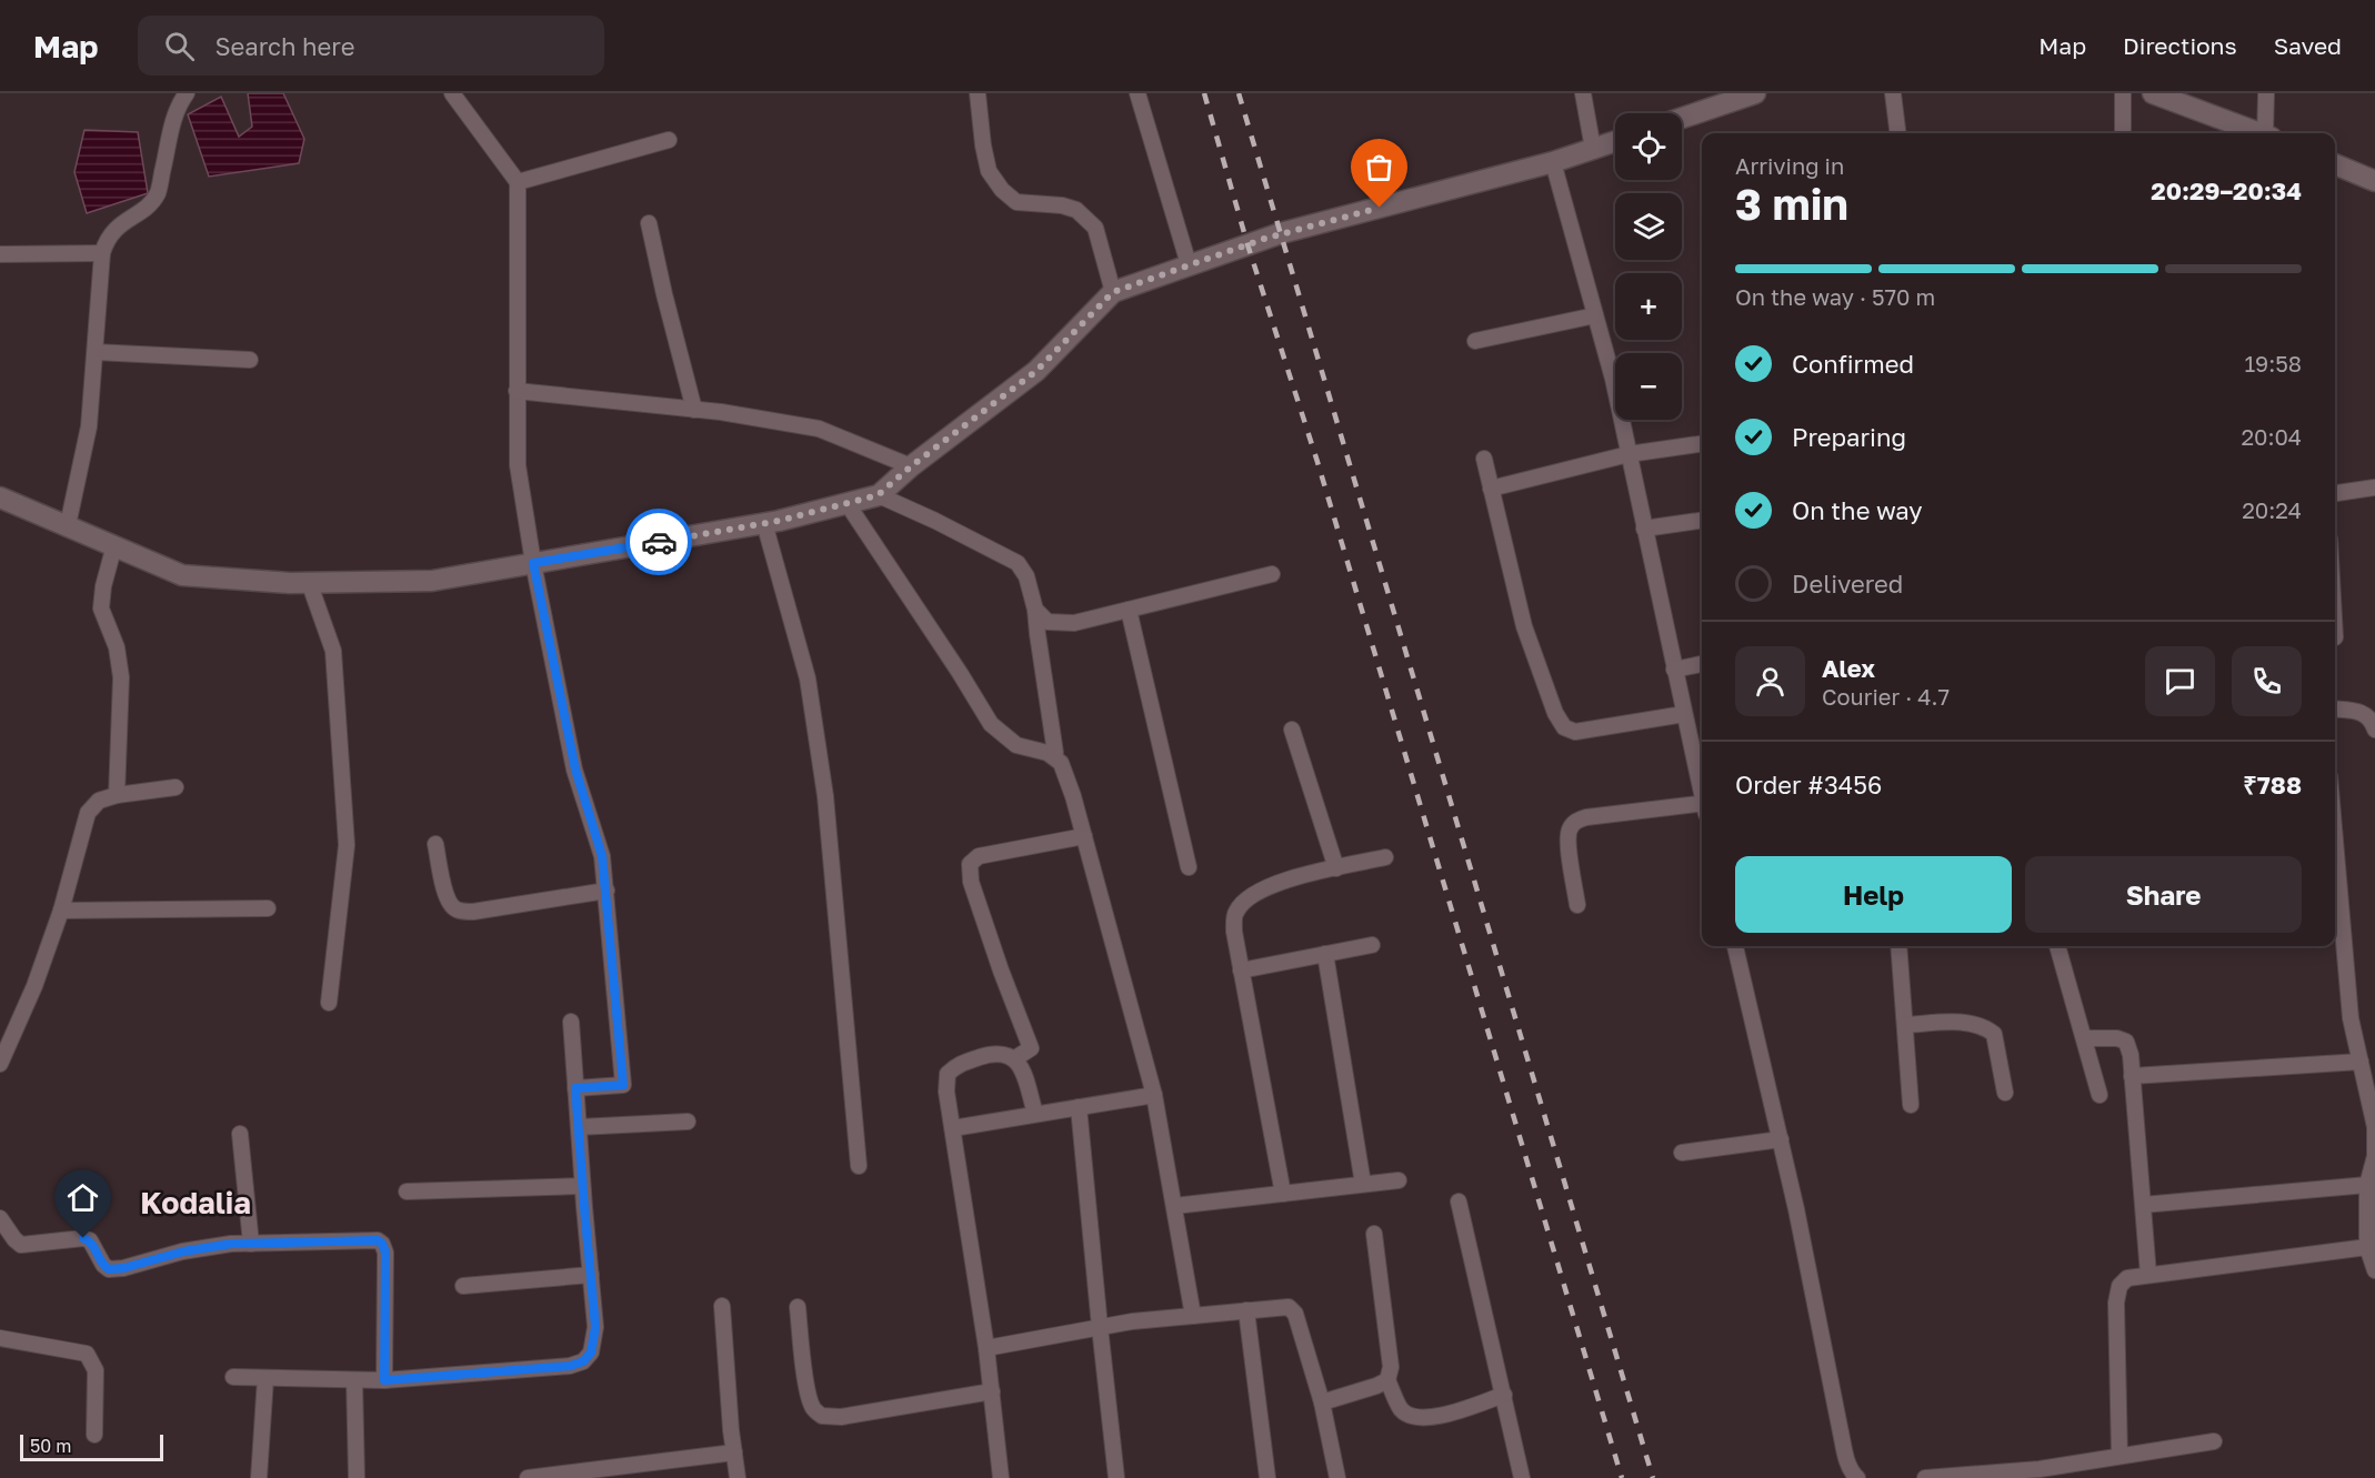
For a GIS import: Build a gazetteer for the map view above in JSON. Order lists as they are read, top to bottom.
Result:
{
  "districts": ["Kodalia"],
  "scale_bar": "50 m",
  "page": {
    "header": "Map",
    "search": "Search here",
    "nav": ["Map", "Directions", "Saved"],
    "map_buttons": ["+", "−"],
    "heading": ["3 min", "Arriving in", "20:29–20:34"],
    "panel": [
      "Alex",
      "Courier · 4.7",
      "Order #3456",
      "₹788"
    ],
    "bar": "On the way · 570 m",
    "list": [
      ["Confirmed", "19:58"],
      ["Preparing", "20:04"],
      ["On the way", "20:24"],
      "Delivered"
    ],
    "buttons": ["Help", "Share"],
    "scale": "50 m"
  }
}
